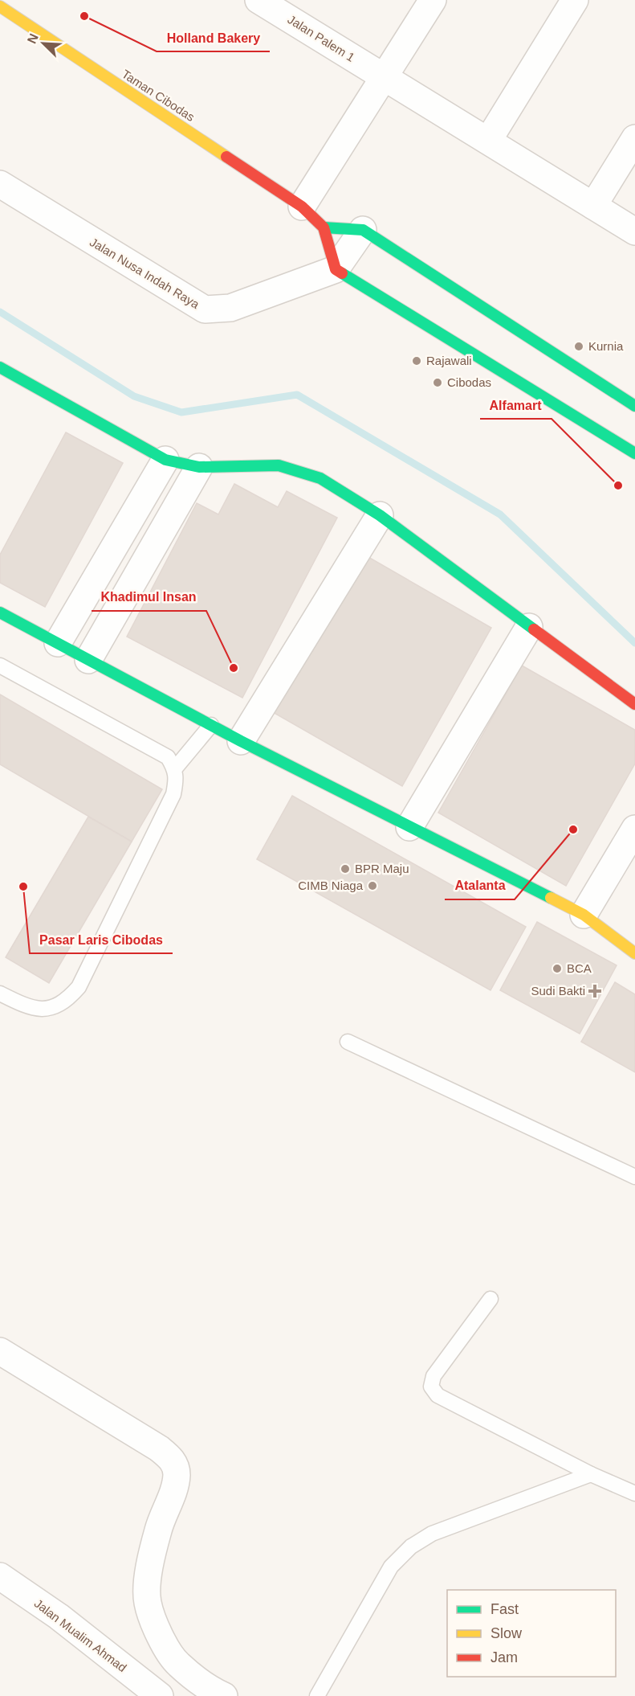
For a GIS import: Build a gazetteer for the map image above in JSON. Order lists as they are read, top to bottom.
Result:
{
  "streets": {
    "street": [
      "Jalan Palem 1",
      "Taman Cibodas",
      "Jalan Nusa Indah Raya",
      "Jalan Mualim Ahmad"
    ]
  },
  "places": {
    "other": [
      "Holland Bakery",
      "Kurnia",
      "Rajawali",
      "Cibodas",
      "Alfamart",
      "Khadimul Insan",
      "Atalanta",
      "BPR Maju",
      "CIMB Niaga",
      "Pasar Laris Cibodas",
      "BCA"
    ],
    "health": ["Sudi Bakti"]
  },
  "legend": ["Fast", "Slow", "Jam"],
  "north": "top left"
}
